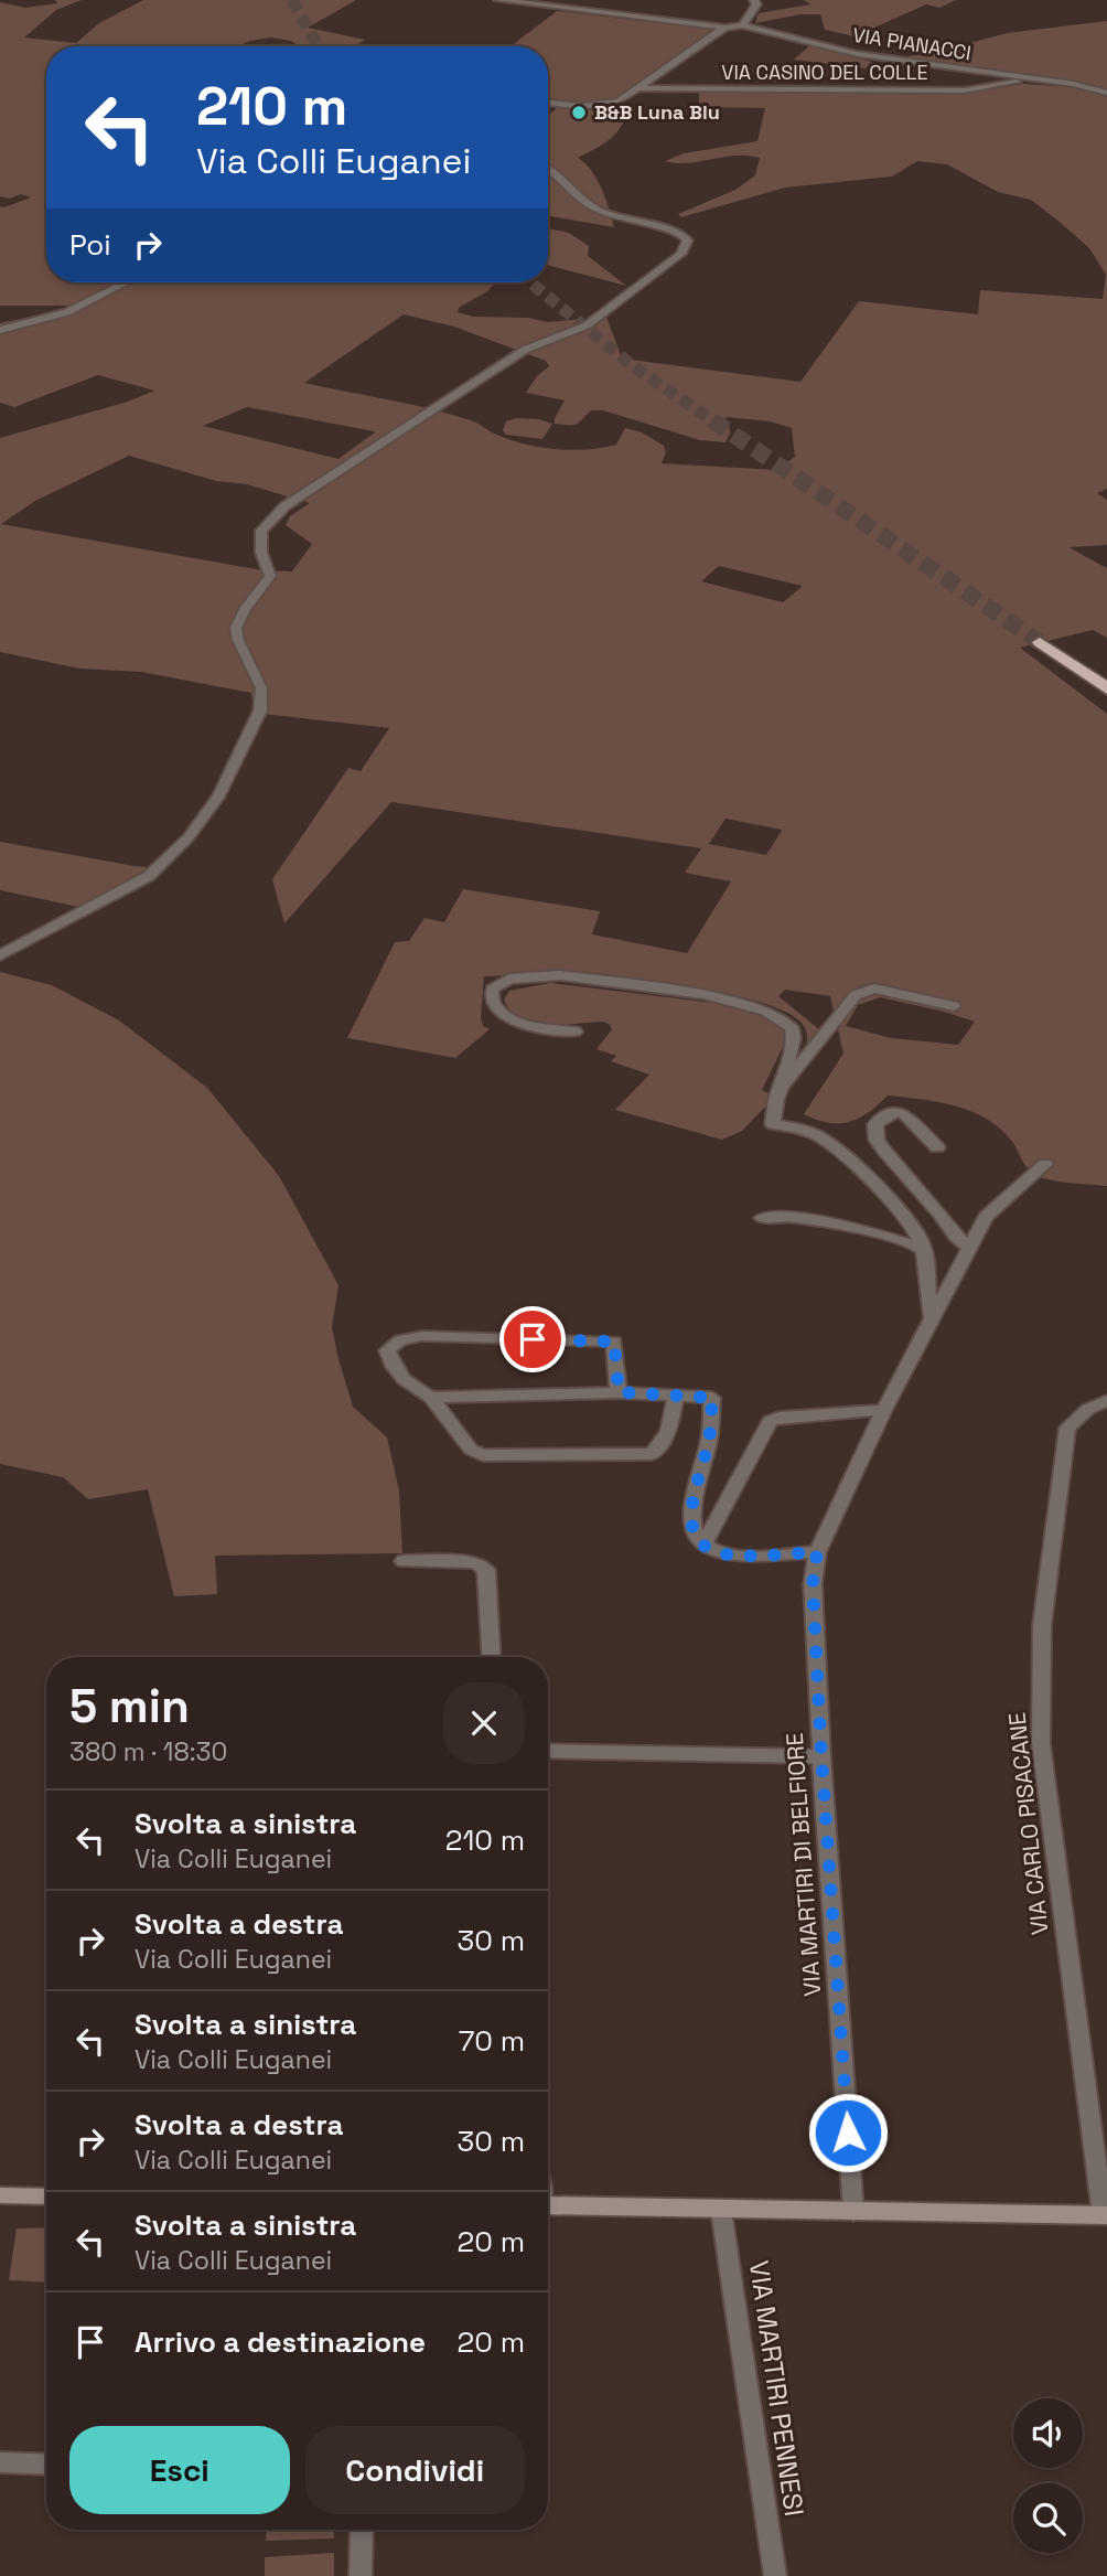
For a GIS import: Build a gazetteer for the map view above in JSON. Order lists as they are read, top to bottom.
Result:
{
  "streets": {
    "street": [
      "VIA PIANACCI",
      "VIA CASINO DEL COLLE",
      "VIA CARLO PISACANE",
      "VIA MARTIRI DI BELFIORE",
      "VIA MARTIRI PENNESI"
    ]
  },
  "crossings": [
    ["VIA PIANACCI", "VIA CASINO DEL COLLE"]
  ],
  "places": ["B&B Luna Blu"],
  "page": {
    "turn": ["210 m", "Via Colli Euganei"],
    "then": "Poi",
    "heading": ["5 min", "380 m · 18:30"],
    "list": [
      {
        "name": "Svolta a sinistra",
        "note": "Via Colli Euganei",
        "value": "210 m"
      },
      {
        "name": "Svolta a destra",
        "note": "Via Colli Euganei",
        "value": "30 m"
      },
      {
        "name": "Svolta a sinistra",
        "note": "Via Colli Euganei",
        "value": "70 m"
      },
      {
        "name": "Svolta a destra",
        "note": "Via Colli Euganei",
        "value": "30 m"
      },
      {
        "name": "Svolta a sinistra",
        "note": "Via Colli Euganei",
        "value": "20 m"
      },
      {
        "name": "Arrivo a destinazione",
        "value": "20 m"
      }
    ],
    "buttons": ["Esci", "Condividi"]
  }
}
